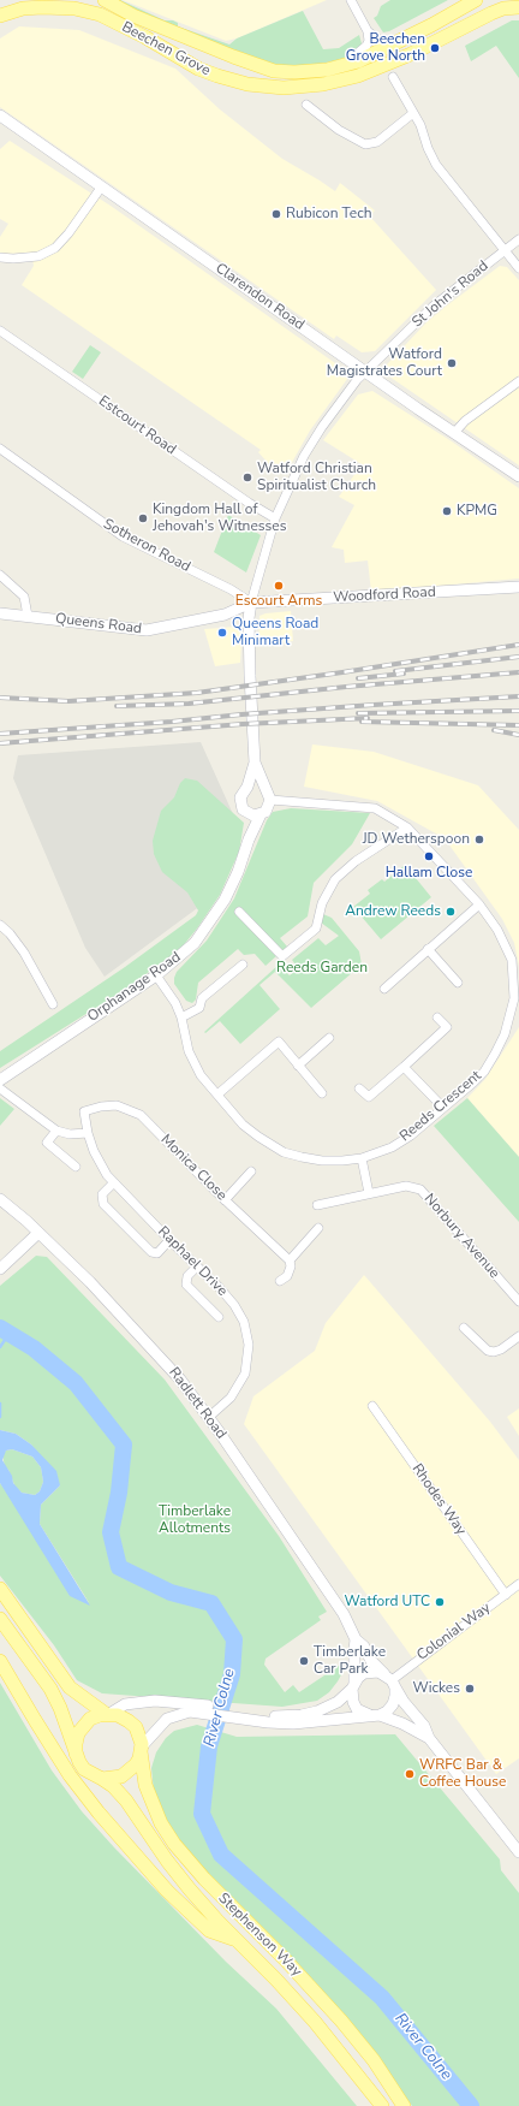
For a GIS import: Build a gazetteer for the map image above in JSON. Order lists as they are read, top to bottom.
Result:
{
  "streets": {
    "main road": ["Beechen Grove", "Stephenson Way"],
    "street": [
      "St John's Road",
      "Clarendon Road",
      "Estcourt Road",
      "Sotheron Road",
      "Woodford Road",
      "Queens Road",
      "Orphanage Road",
      "Reeds Crescent",
      "Monica Close",
      "Norbury Avenue",
      "Raphael Drive",
      "Radlett Road",
      "Rhodes Way",
      "Colonial Way"
    ]
  },
  "crossings": [
    ["St John's Road", "Clarendon Road"],
    ["St John's Road", "Estcourt Road"],
    ["St John's Road", "Sotheron Road"],
    ["St John's Road", "Woodford Road"],
    ["St John's Road", "Queens Road"],
    ["St John's Road", "Orphanage Road"],
    ["Sotheron Road", "Woodford Road"],
    ["Sotheron Road", "Queens Road"],
    ["Sotheron Road", "Orphanage Road"],
    ["Woodford Road", "Queens Road"],
    ["Woodford Road", "Orphanage Road"],
    ["Queens Road", "Orphanage Road"],
    ["Orphanage Road", "Reeds Crescent"],
    ["Monica Close", "Raphael Drive"],
    ["Raphael Drive", "Radlett Road"],
    ["Radlett Road", "Colonial Way"],
    ["Rhodes Way", "Colonial Way"]
  ],
  "water": ["River Colne"],
  "parks": ["Reeds Garden", "Timberlake Allotments"],
  "places": [
    "Beechen Grove North",
    "Rubicon Tech",
    "Watford Magistrates Court",
    "Watford Christian Spiritualist Church",
    "KPMG",
    "Kingdom Hall of Jehovah's Witnesses",
    "Escourt Arms",
    "Queens Road Minimart",
    "JD Wetherspoon",
    "Hallam Close",
    "Andrew Reeds",
    "Watford UTC",
    "Timberlake Car Park",
    "Wickes",
    "WRFC Bar & Coffee House"
  ]
}
